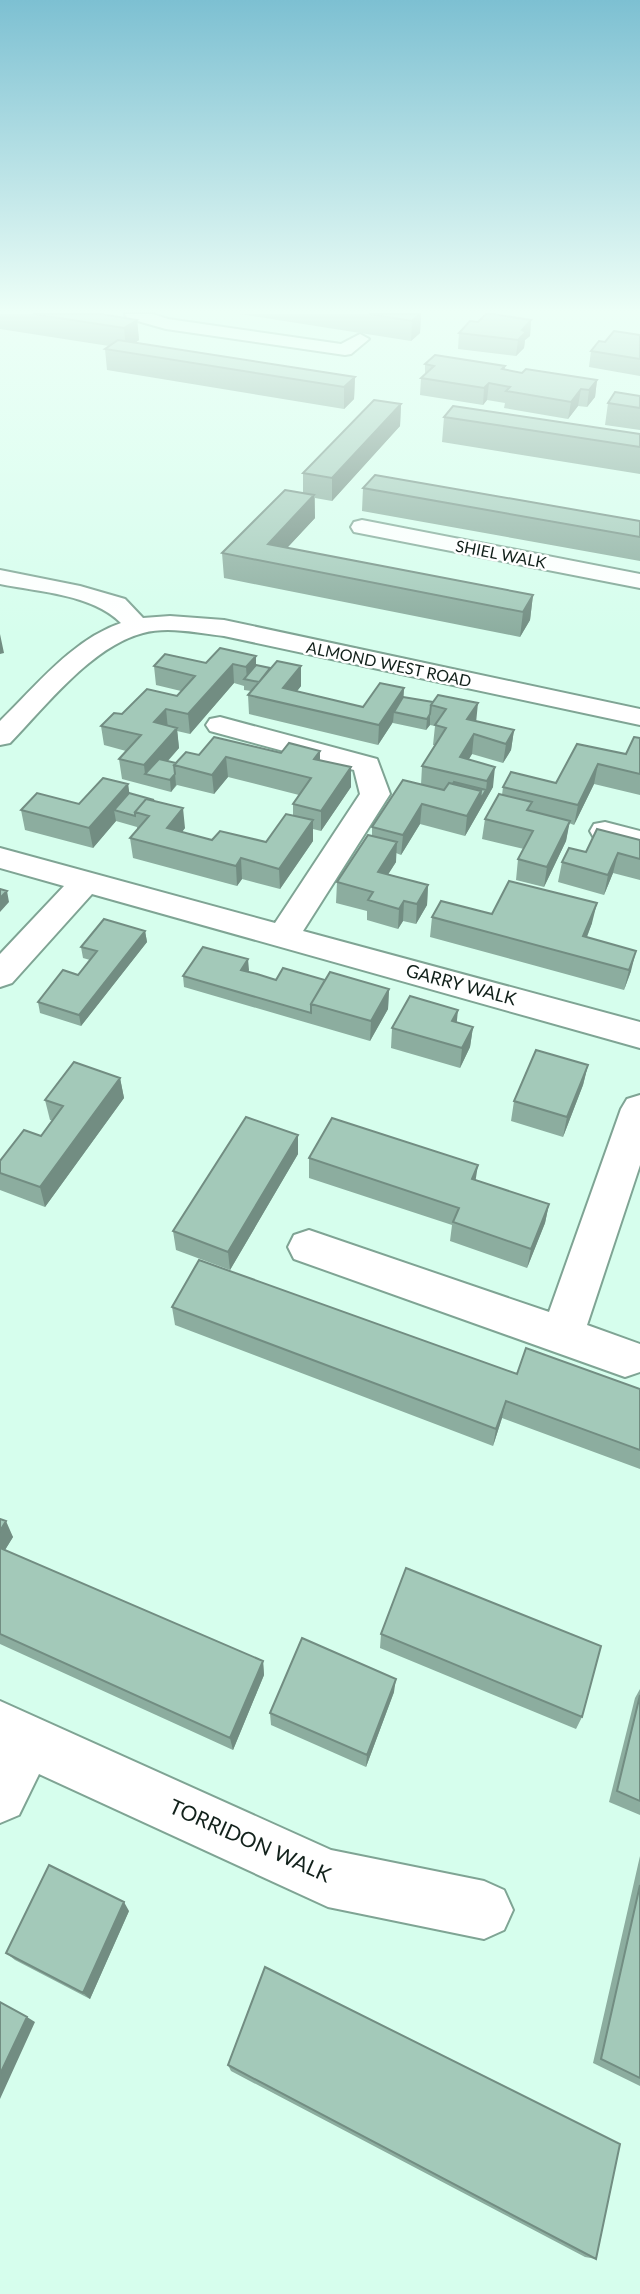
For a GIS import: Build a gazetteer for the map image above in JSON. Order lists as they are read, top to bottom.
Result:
{
  "streets": {
    "street": [
      "SHIEL WALK",
      "ALMOND WEST ROAD",
      "GARRY WALK",
      "TORRIDON WALK"
    ]
  }
}
